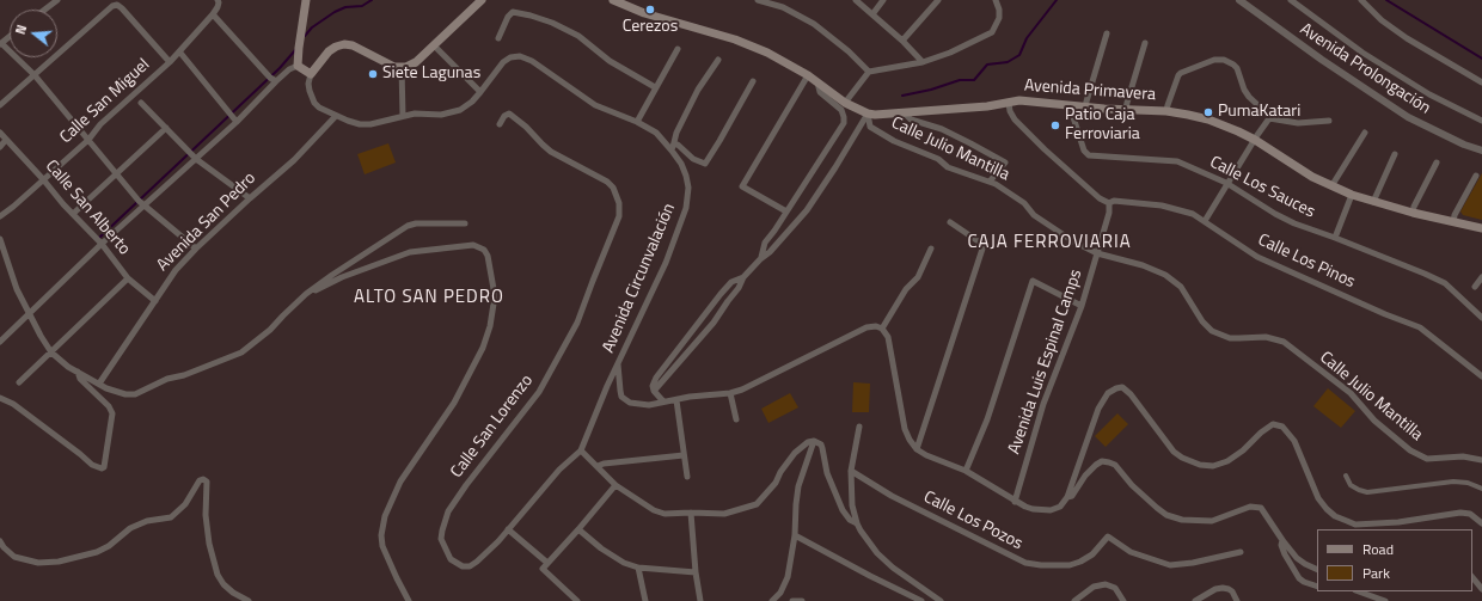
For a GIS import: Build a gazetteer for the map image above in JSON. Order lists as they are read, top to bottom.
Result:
{
  "streets": {
    "main road": ["Avenida Primavera"],
    "street": [
      "Avenida Prolongación",
      "Calle San Miguel",
      "Calle Julio Mantilla",
      "Calle Los Sauces",
      "Calle San Alberto",
      "Avenida San Pedro",
      "Calle Los Pinos",
      "Avenida Circunvalación",
      "Avenida Luis Espinal Camps",
      "Calle San Lorenzo",
      "Calle Los Pozos"
    ]
  },
  "crossings": [
    ["Avenida Primavera", "Calle Julio Mantilla"],
    ["Avenida Primavera", "Calle Los Sauces"],
    ["Calle San Miguel", "Calle San Alberto"],
    ["Calle Julio Mantilla", "Avenida Luis Espinal Camps"],
    ["Calle San Alberto", "Avenida San Pedro"],
    ["Avenida San Pedro", "Avenida Circunvalación"],
    ["Calle Los Pinos", "Avenida Luis Espinal Camps"],
    ["Avenida Circunvalación", "Calle San Lorenzo"]
  ],
  "districts": ["CAJA FERROVIARIA", "ALTO SAN PEDRO"],
  "places": [
    "Cerezos",
    "Siete Lagunas",
    "PumaKatari",
    "Patio Caja Ferroviaria"
  ],
  "legend": ["Road", "Park"],
  "north": "left"
}
